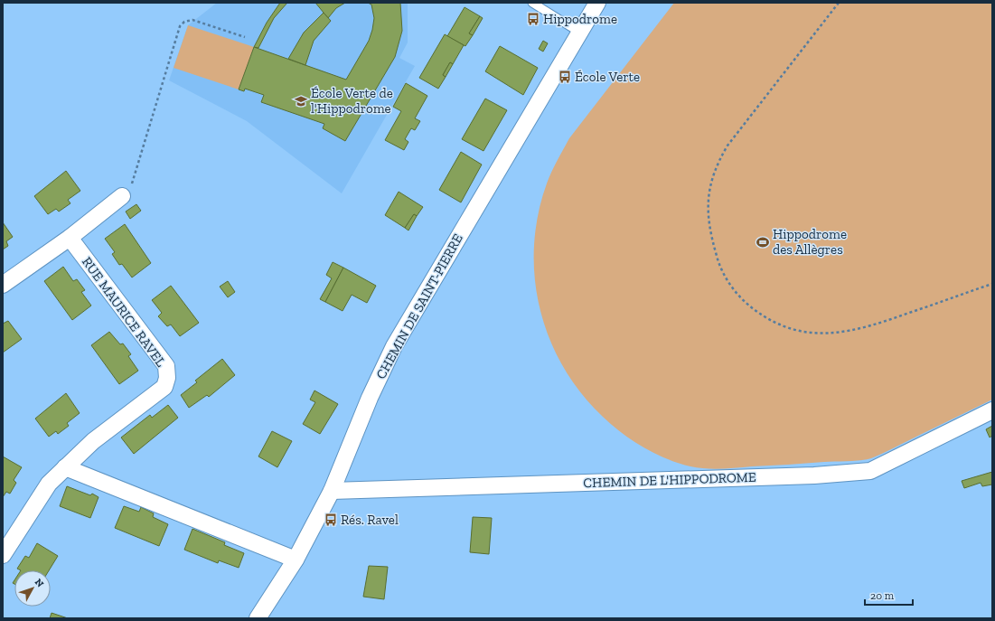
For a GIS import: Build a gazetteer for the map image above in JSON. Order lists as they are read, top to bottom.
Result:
{
  "streets": {
    "street": ["CHEMIN DE SAINT-PIERRE", "RUE MAURICE RAVEL", "CHEMIN DE L'HIPPODROME"]
  },
  "crossings": [
    ["CHEMIN DE SAINT-PIERRE", "CHEMIN DE L'HIPPODROME"]
  ],
  "places": {
    "bus stop": ["Hippodrome", "École Verte", "Rés. Ravel"],
    "school or university": ["École Verte de l'Hippodrome"],
    "sports": ["Hippodrome des Allègres"]
  },
  "scale_bar": "20 m",
  "north": "top right"
}
